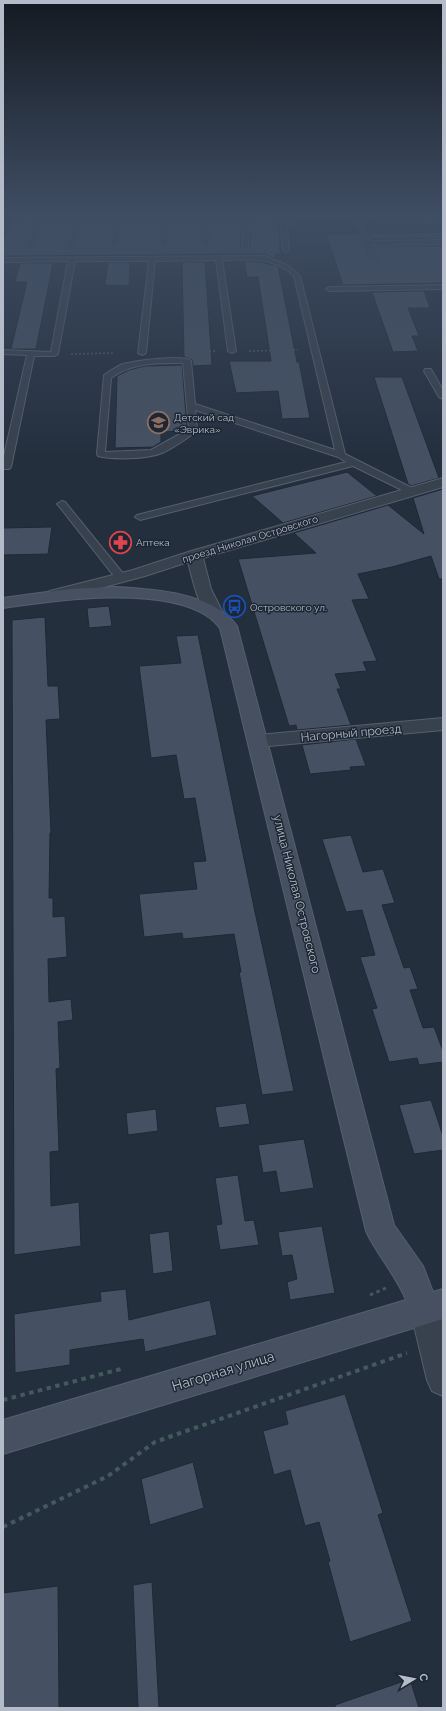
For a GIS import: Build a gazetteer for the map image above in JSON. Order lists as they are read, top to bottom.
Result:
{
  "streets": {
    "street": [
      "проезд Николая Островского",
      "Нагорный проезд",
      "улица Николая Островского",
      "Нагорная улица"
    ]
  },
  "crossings": [
    ["проезд Николая Островского", "улица Николая Островского"],
    ["Нагорный проезд", "улица Николая Островского"],
    ["улица Николая Островского", "Нагорная улица"]
  ],
  "places": {
    "school or university": ["Детский сад «Эврика»"],
    "pharmacy": ["Аптека"],
    "bus stop": ["Островского ул."]
  },
  "north": "right"
}
